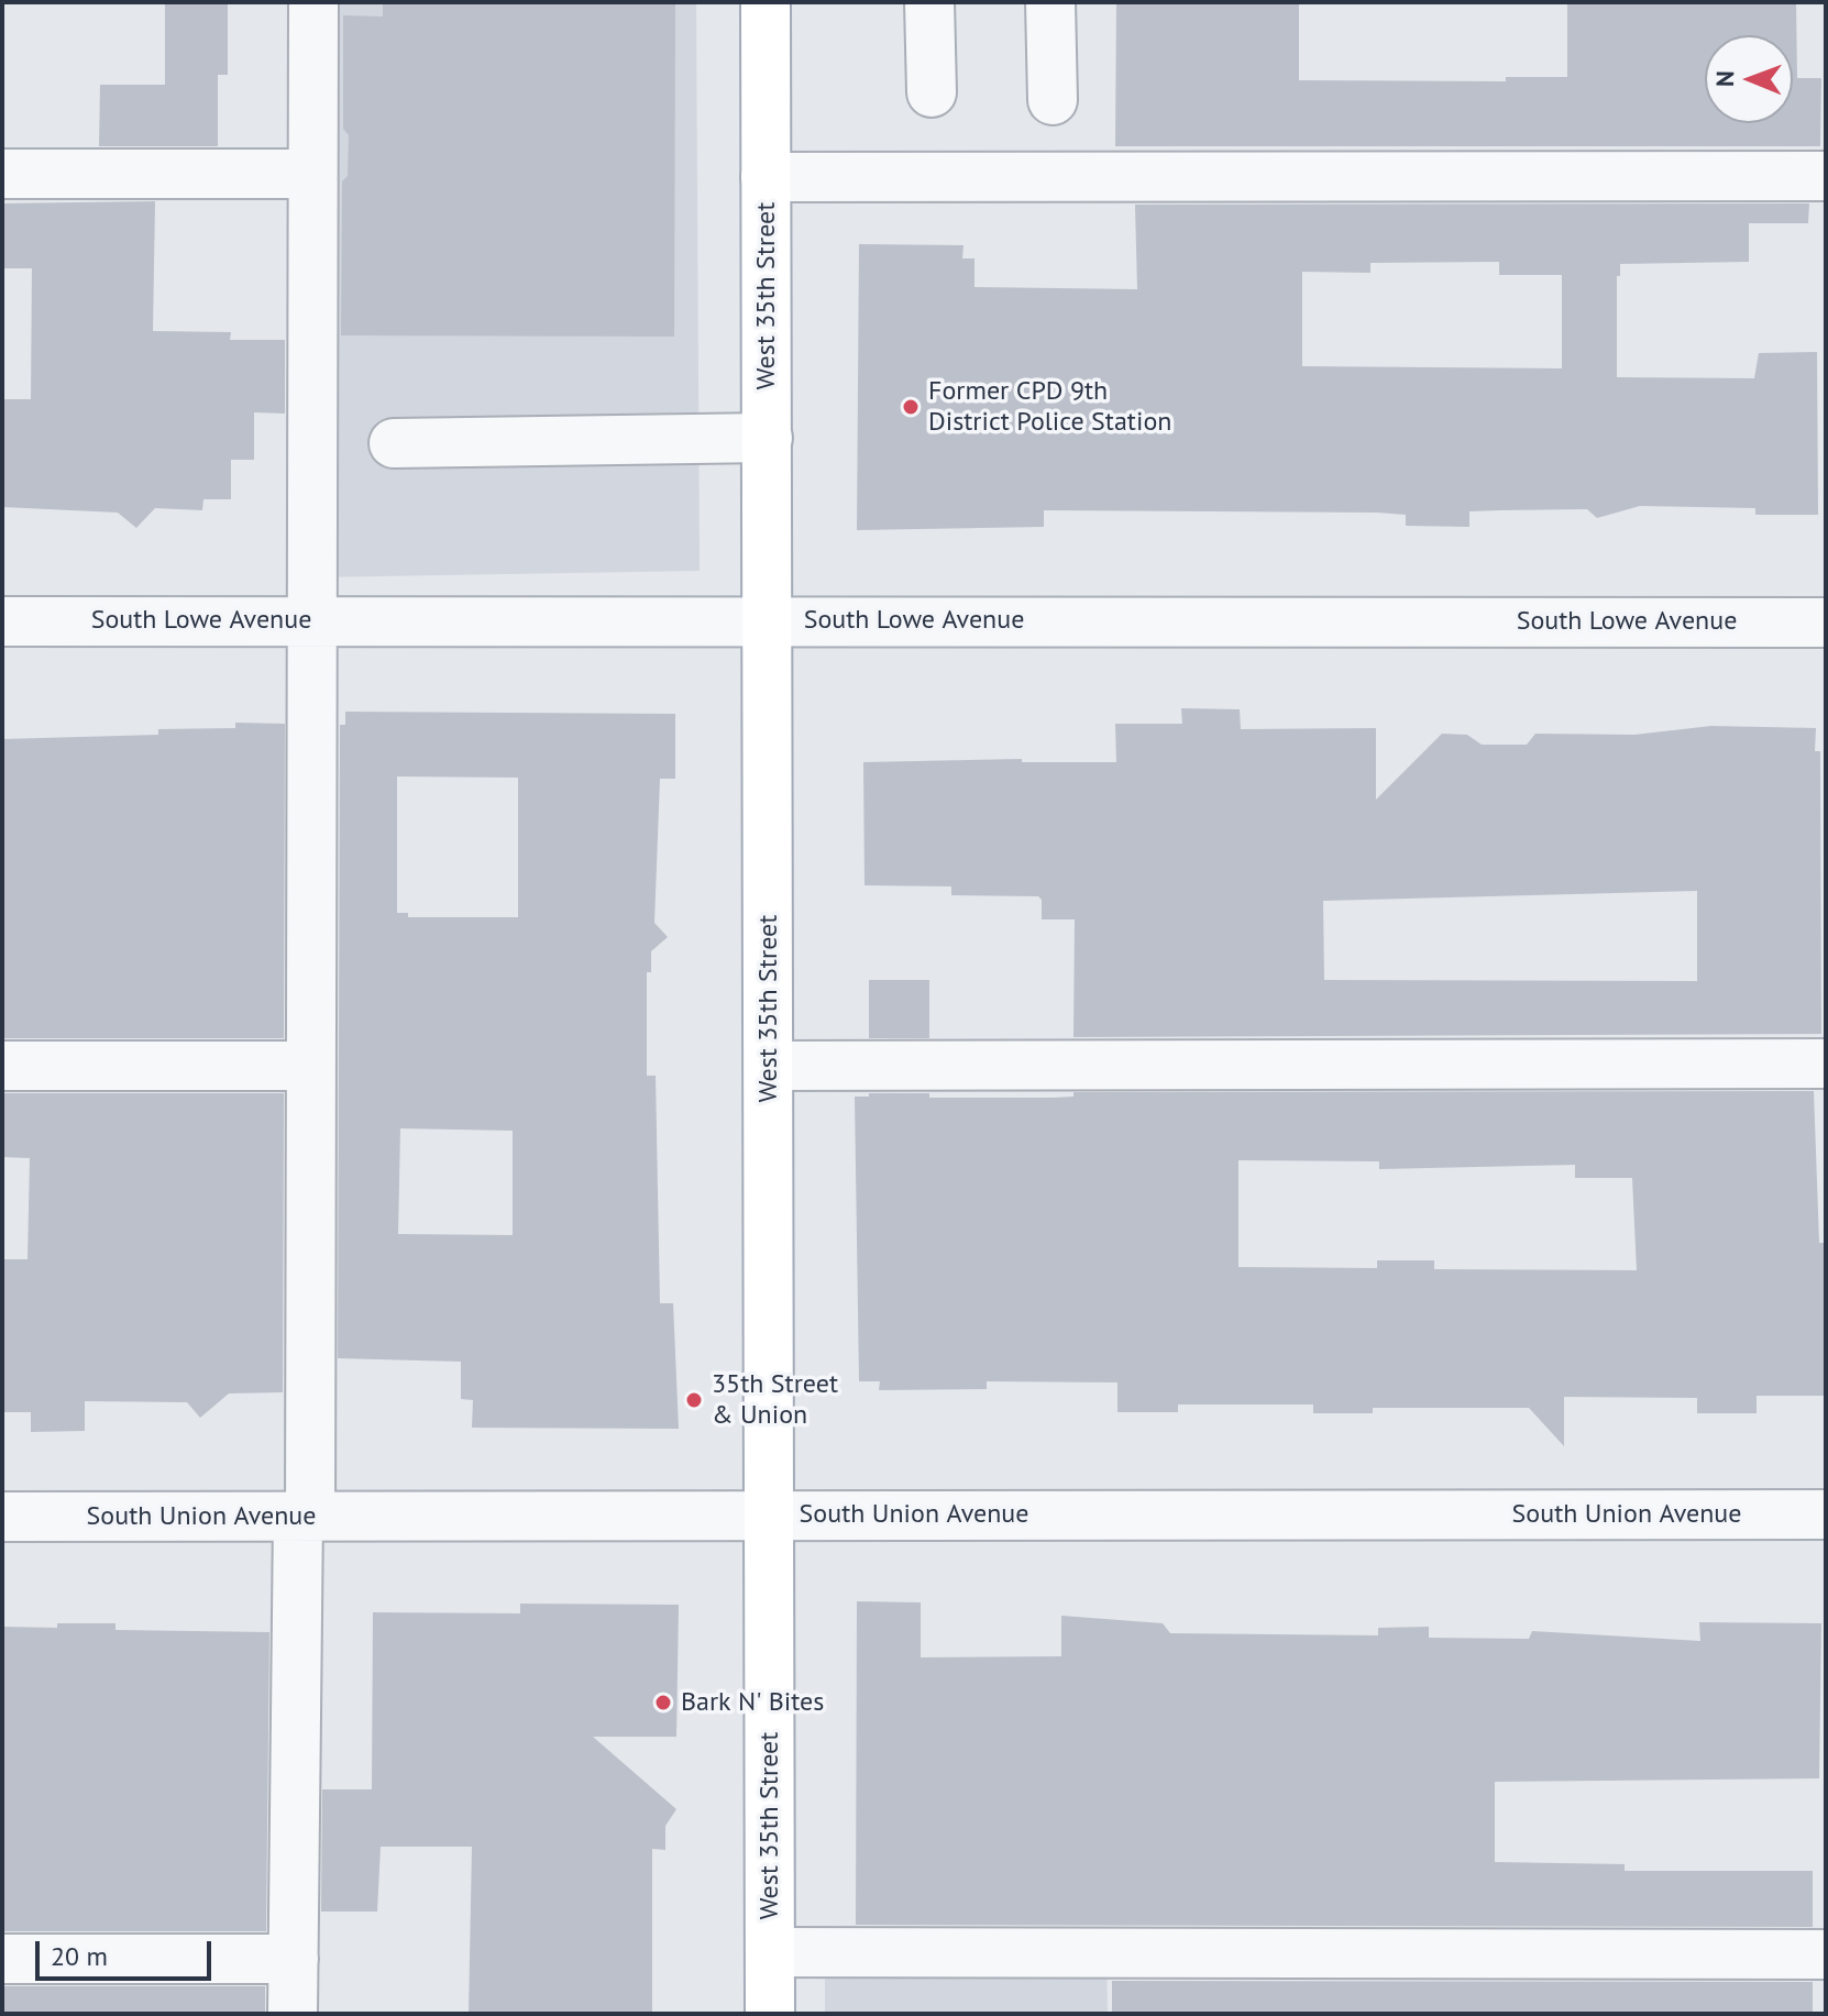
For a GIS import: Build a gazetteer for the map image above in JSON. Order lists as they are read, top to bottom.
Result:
{
  "streets": {
    "main road": ["West 35th Street"],
    "street": ["South Lowe Avenue", "South Union Avenue"]
  },
  "crossings": [
    ["West 35th Street", "South Lowe Avenue"],
    ["West 35th Street", "South Union Avenue"]
  ],
  "places": ["Former CPD 9th District Police Station", "35th Street & Union", "Bark N' Bites"],
  "scale_bar": "20 m",
  "north": "left"
}
